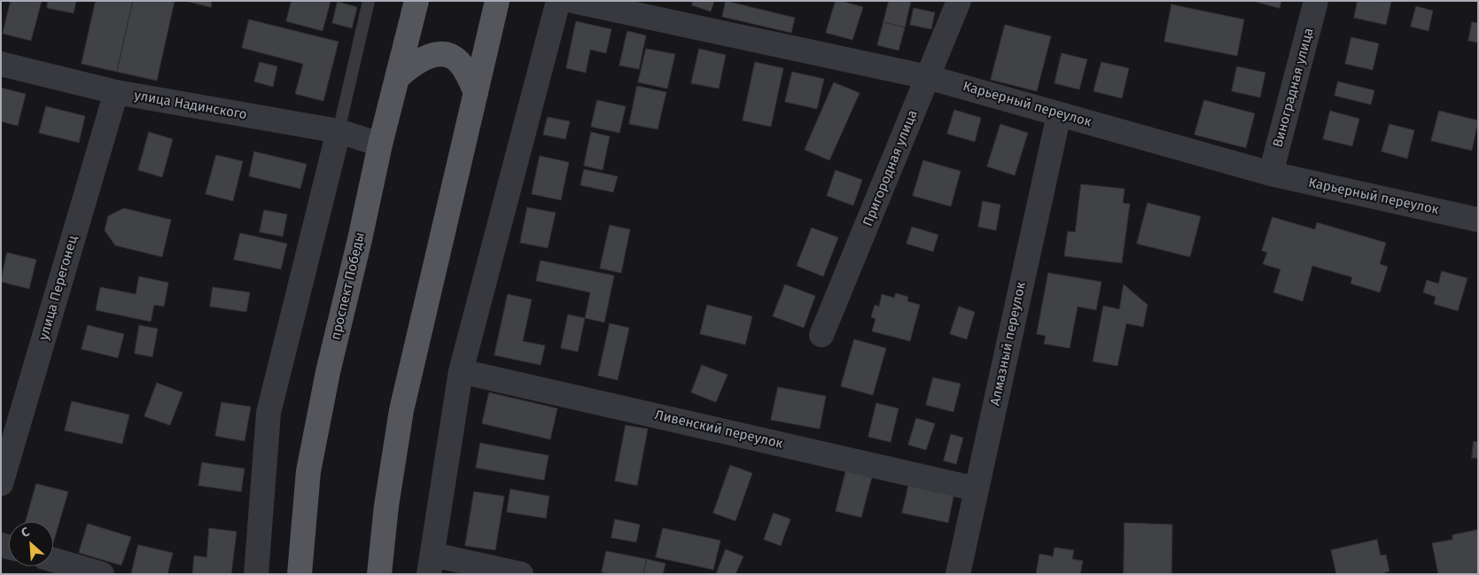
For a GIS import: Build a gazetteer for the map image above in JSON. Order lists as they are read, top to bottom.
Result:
{
  "streets": {
    "main road": ["проспект Победы"],
    "street": [
      "Виноградная улица",
      "Карьерный переулок",
      "улица Надинского",
      "Пригородная улица",
      "улица Перегонец",
      "Алмазный переулок",
      "Ливенский переулок"
    ]
  },
  "crossings": [
    ["Виноградная улица", "Карьерный переулок"],
    ["Карьерный переулок", "Пригородная улица"],
    ["Карьерный переулок", "Алмазный переулок"],
    ["улица Надинского", "проспект Победы"],
    ["улица Надинского", "улица Перегонец"],
    ["Алмазный переулок", "Ливенский переулок"]
  ],
  "north": "top left"
}
